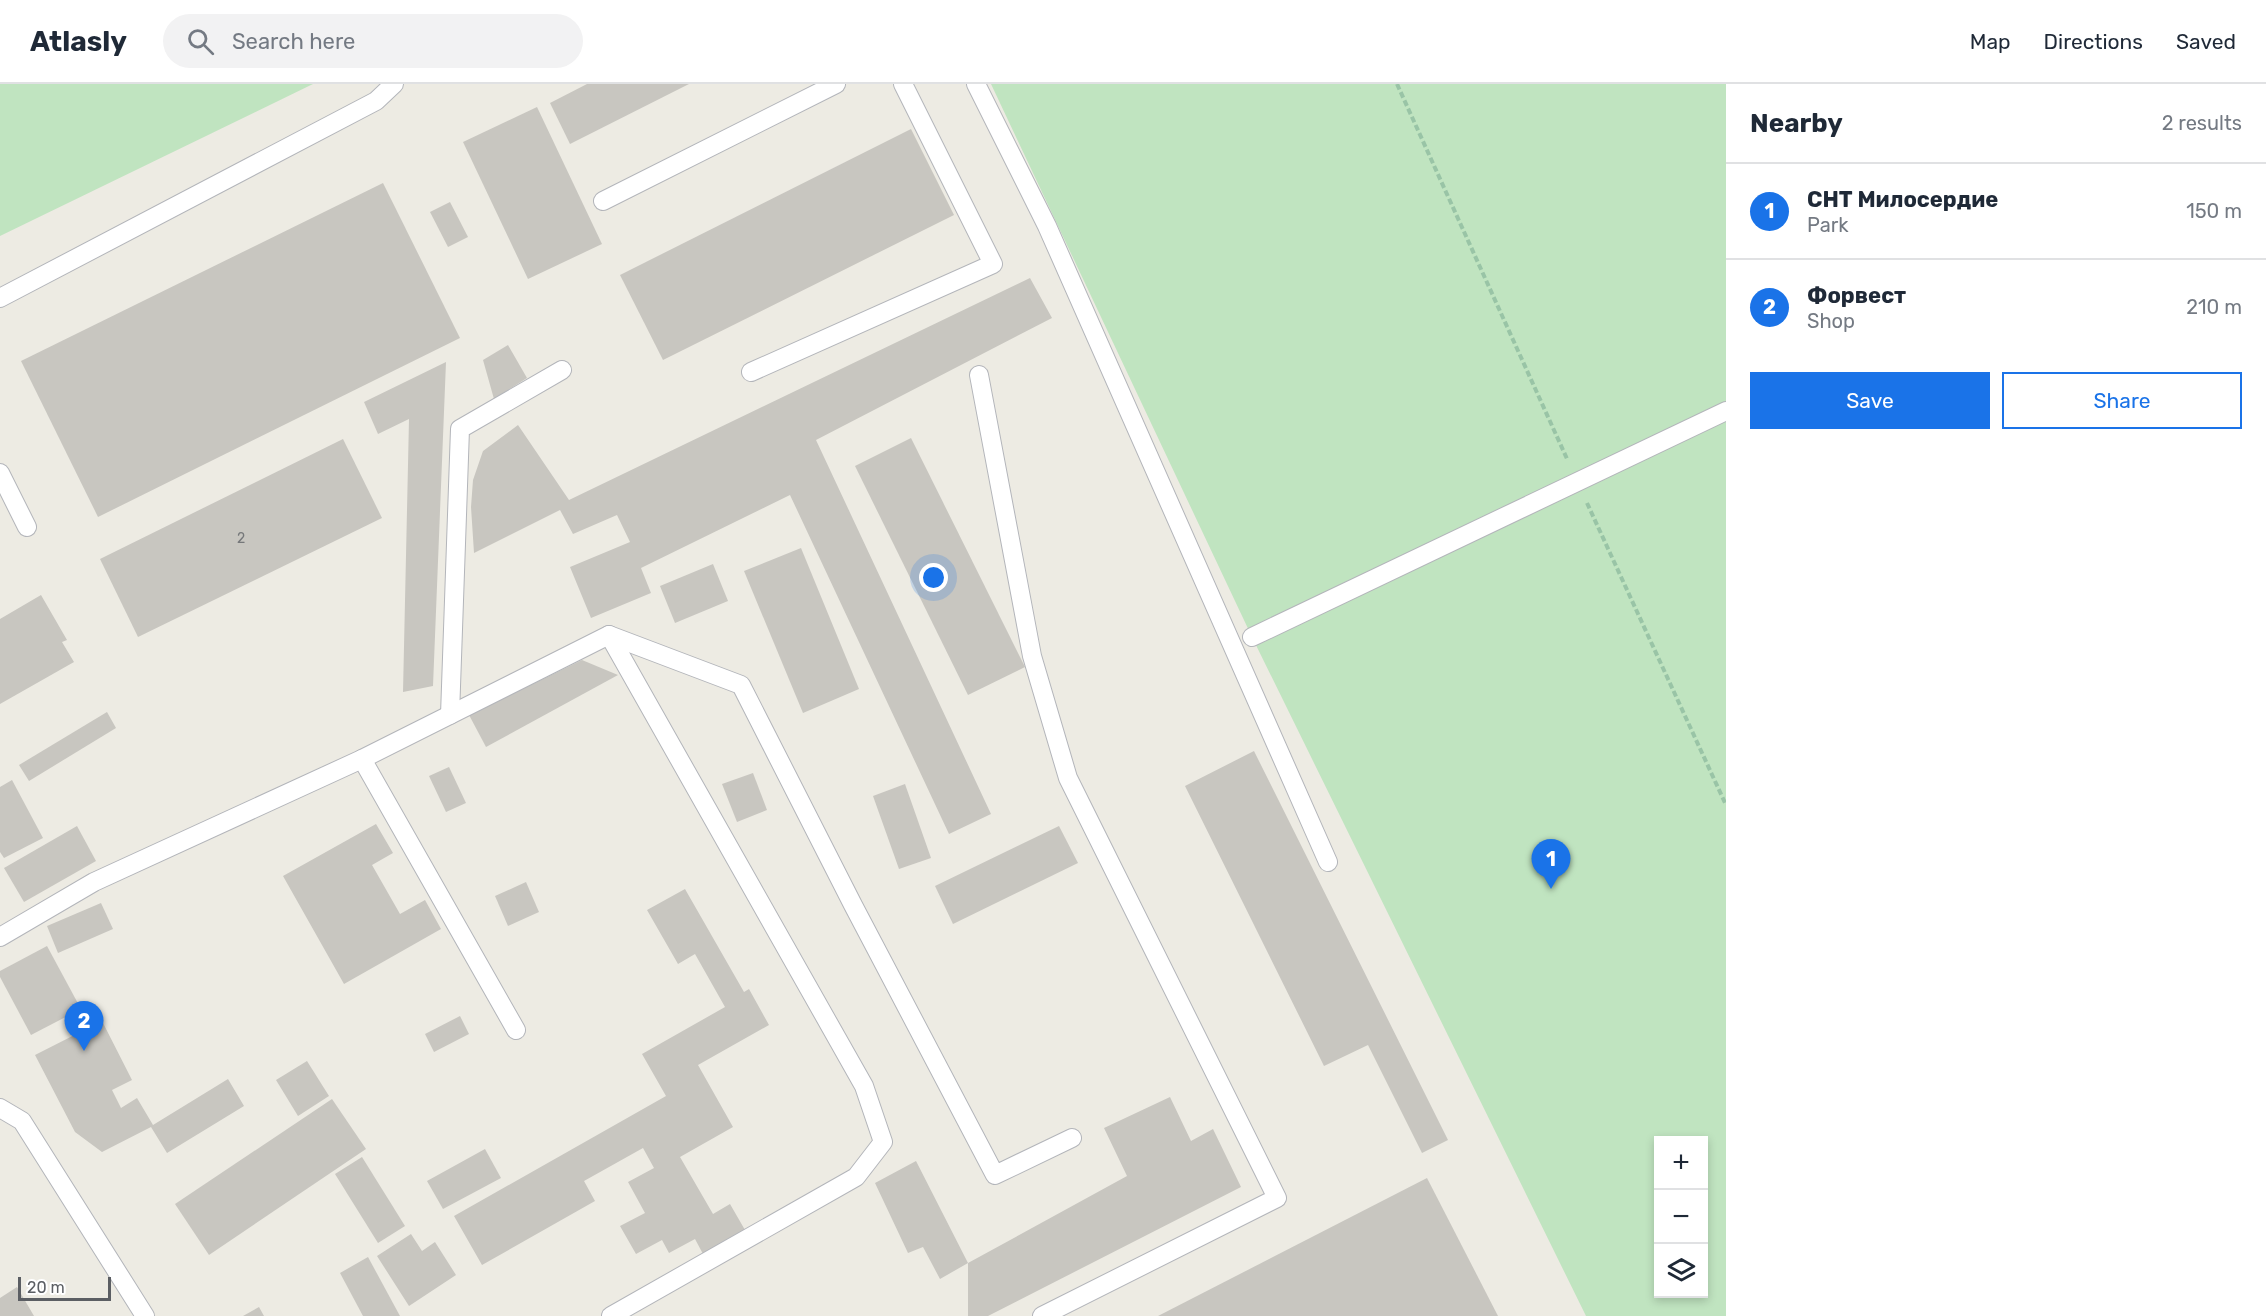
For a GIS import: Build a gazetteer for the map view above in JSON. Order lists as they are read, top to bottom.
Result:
{
  "house_numbers": ["2"],
  "scale_bar": "20 m",
  "page": {
    "header": "Atlasly",
    "search": "Search here",
    "nav": ["Map", "Directions", "Saved"],
    "heading": ["Nearby", "2 results"],
    "list": [
      {
        "mark": "1",
        "name": "СНТ Милосердие",
        "note": "Park",
        "value": "150 m"
      },
      {
        "mark": "2",
        "name": "Форвест",
        "note": "Shop",
        "value": "210 m"
      }
    ],
    "buttons": ["Save", "Share"],
    "pins": ["1", "2"],
    "map_buttons": ["+", "−"],
    "scale": "20 m"
  }
}
